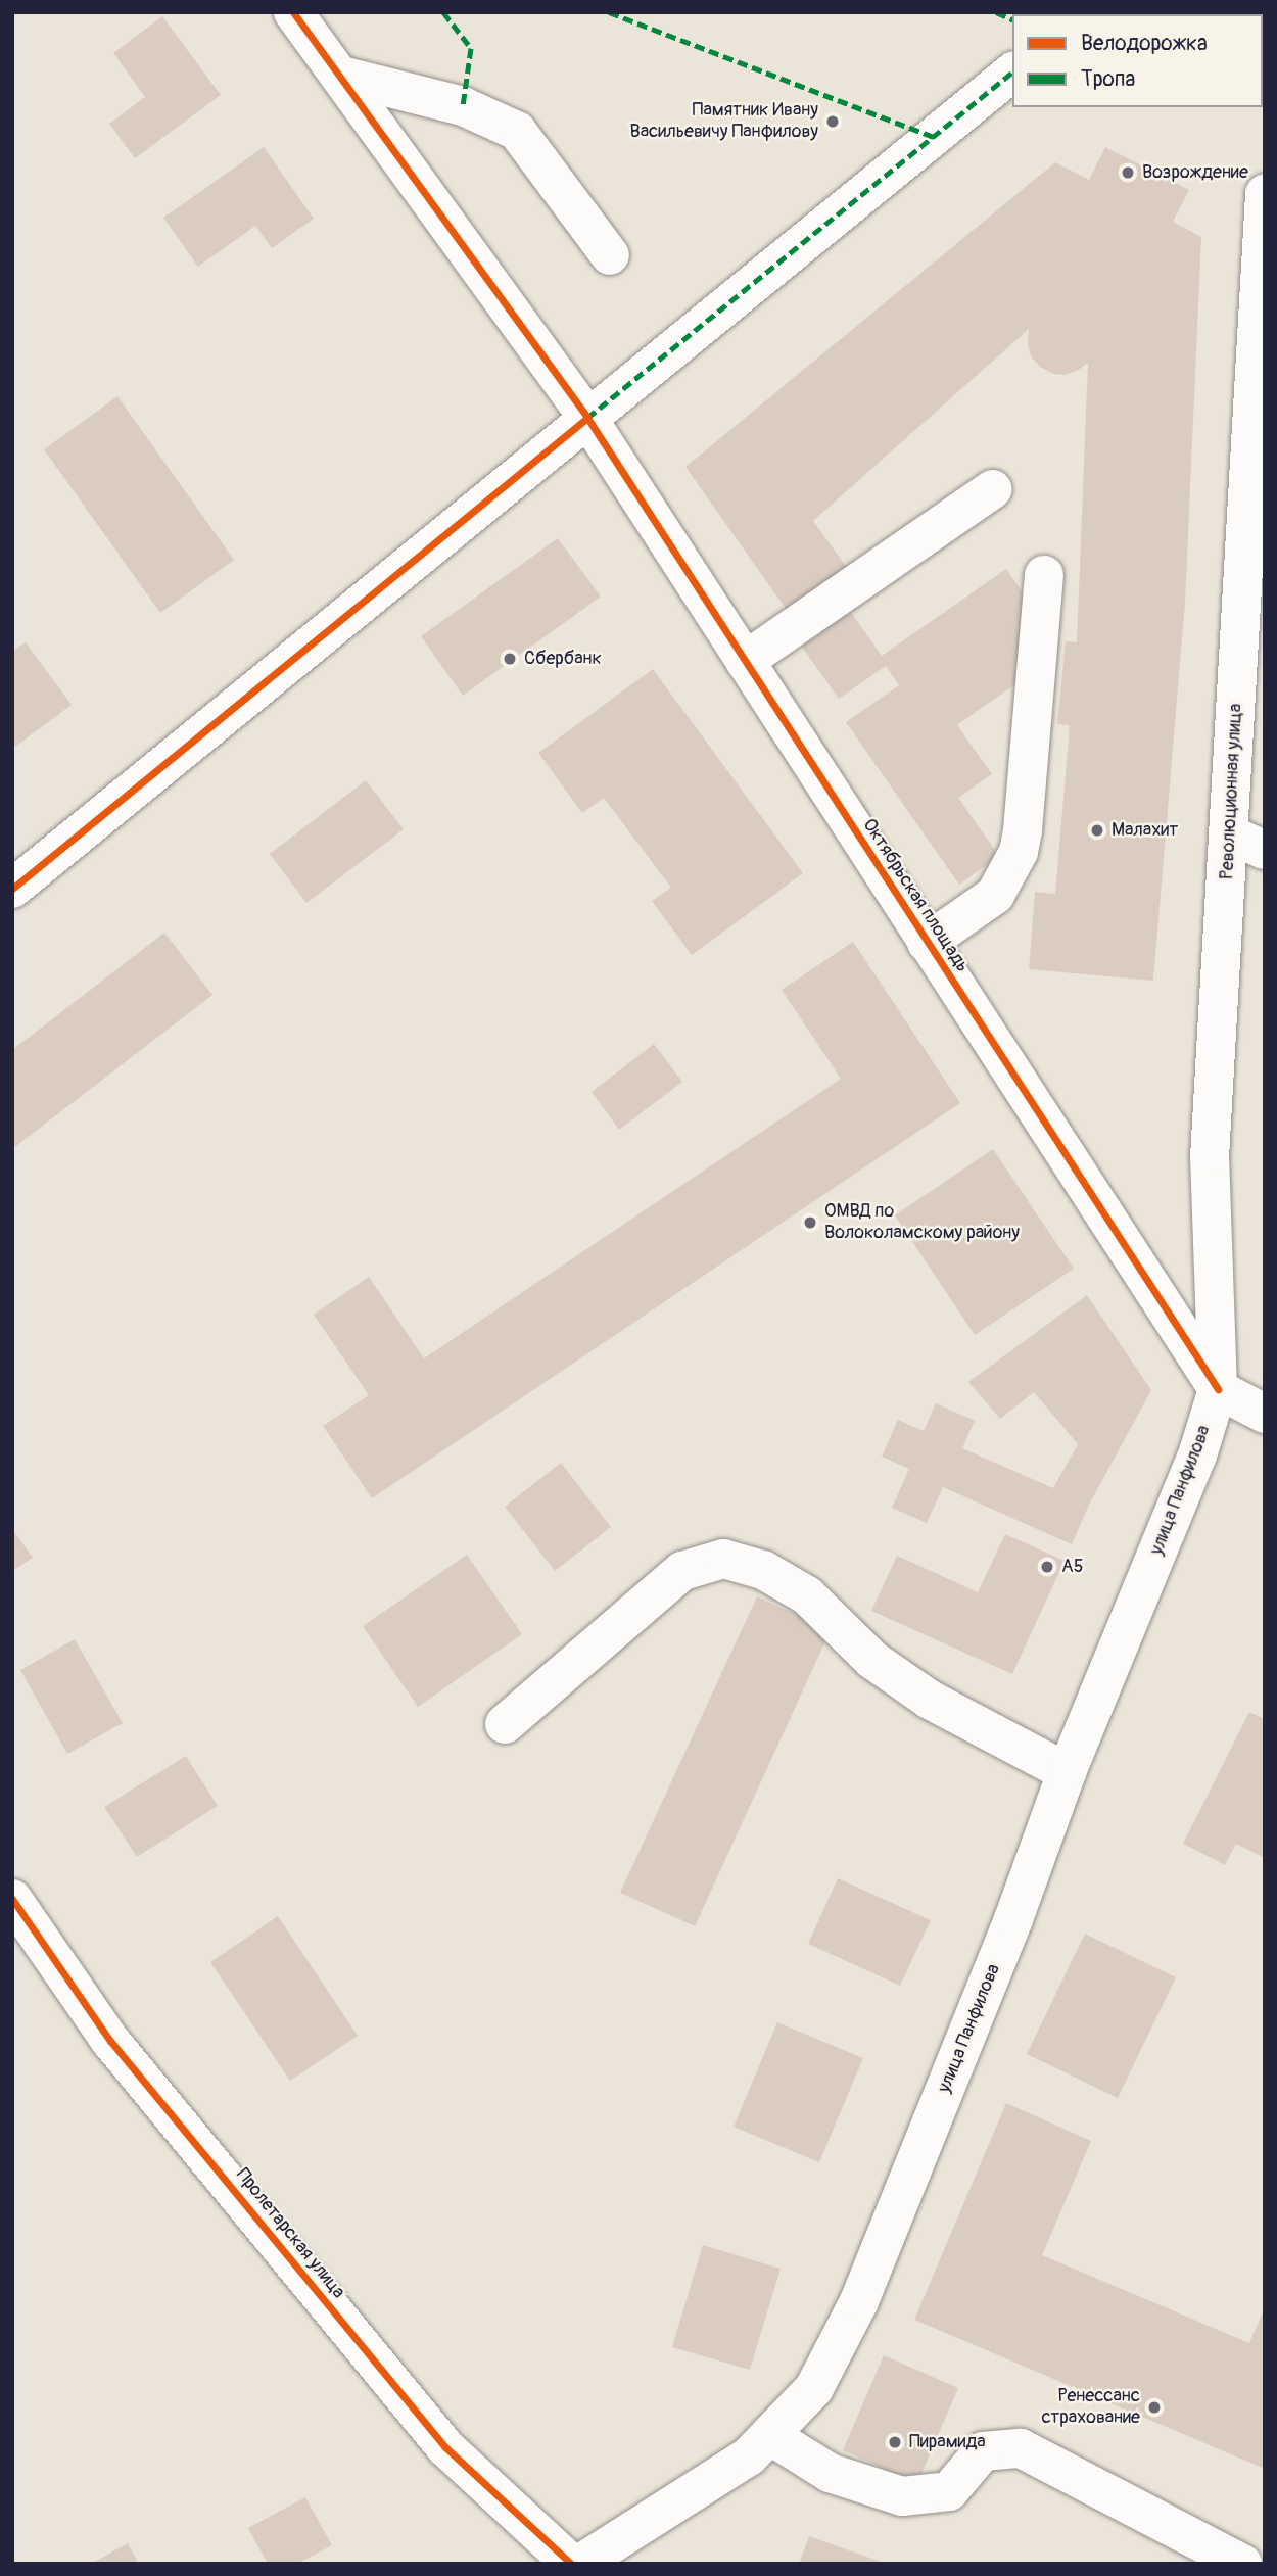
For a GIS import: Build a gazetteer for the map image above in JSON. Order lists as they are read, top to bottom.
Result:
{
  "streets": {
    "street": [
      "Революционная улица",
      "Октябрьская площадь",
      "улица Панфилова",
      "Пролетарская улица"
    ]
  },
  "crossings": [
    ["Революционная улица", "Октябрьская площадь"],
    ["Революционная улица", "улица Панфилова"],
    ["Октябрьская площадь", "улица Панфилова"]
  ],
  "places": [
    "Памятник Ивану Васильевичу Панфилову",
    "Возрождение",
    "Сбербанк",
    "Малахит",
    "ОМВД по Волоколамскому району",
    "А5",
    "Ренессанс страхование",
    "Пирамида"
  ],
  "legend": ["Велодорожка", "Тропа"]
}
